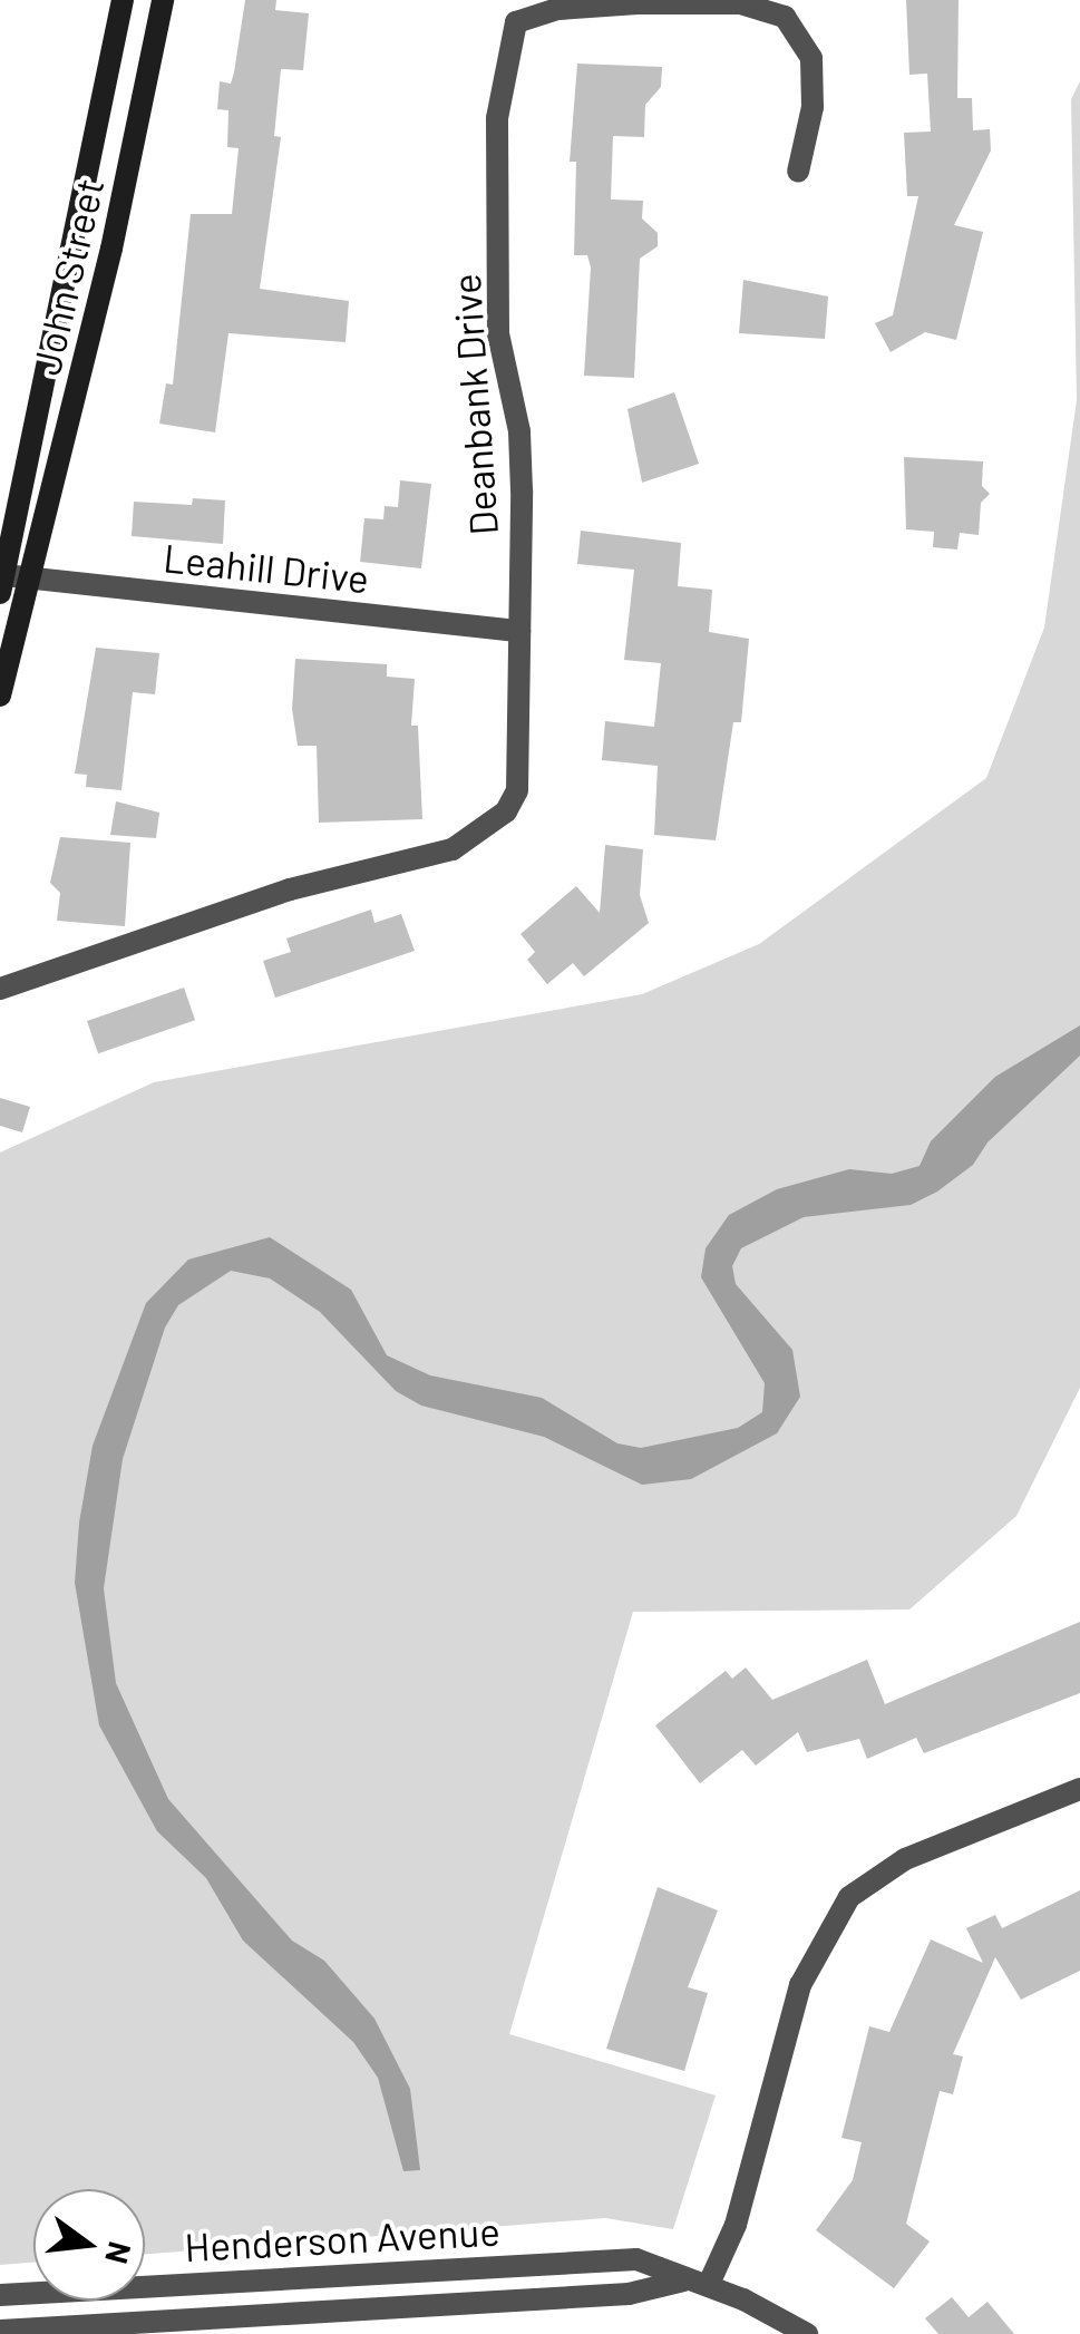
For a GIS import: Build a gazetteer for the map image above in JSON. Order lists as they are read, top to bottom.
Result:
{
  "streets": {
    "main road": ["John Street"],
    "street": ["Deanbank Drive", "Leahill Drive", "Henderson Avenue"]
  },
  "crossings": [
    ["John Street", "Leahill Drive"],
    ["Deanbank Drive", "Leahill Drive"]
  ],
  "north": "right"
}
